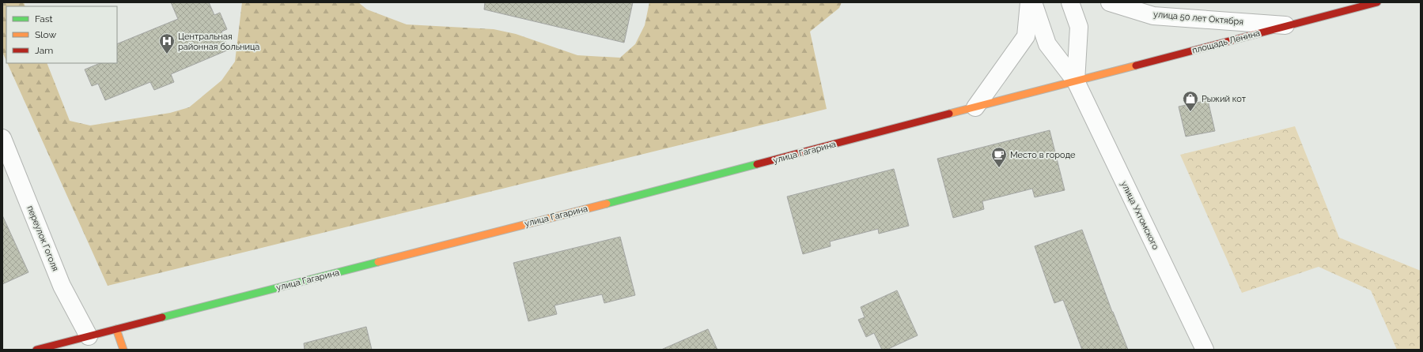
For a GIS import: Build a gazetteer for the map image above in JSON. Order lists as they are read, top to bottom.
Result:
{
  "streets": {
    "main road": ["площадь Ленина", "улица Гагарина"],
    "street": ["улица 50 лет Октября", "улица Ухтомского", "переулок Гоголя"]
  },
  "crossings": [
    ["улица 50 лет Октября", "площадь Ленина"],
    ["площадь Ленина", "улица Гагарина"],
    ["площадь Ленина", "улица Ухтомского"],
    ["улица Гагарина", "улица Ухтомского"],
    ["улица Гагарина", "переулок Гоголя"]
  ],
  "places": {
    "hospital": ["Центральная районная больница"],
    "shop": ["Рыжий кот"],
    "cafe": ["Место в городе"]
  },
  "legend": ["Fast", "Slow", "Jam"]
}
